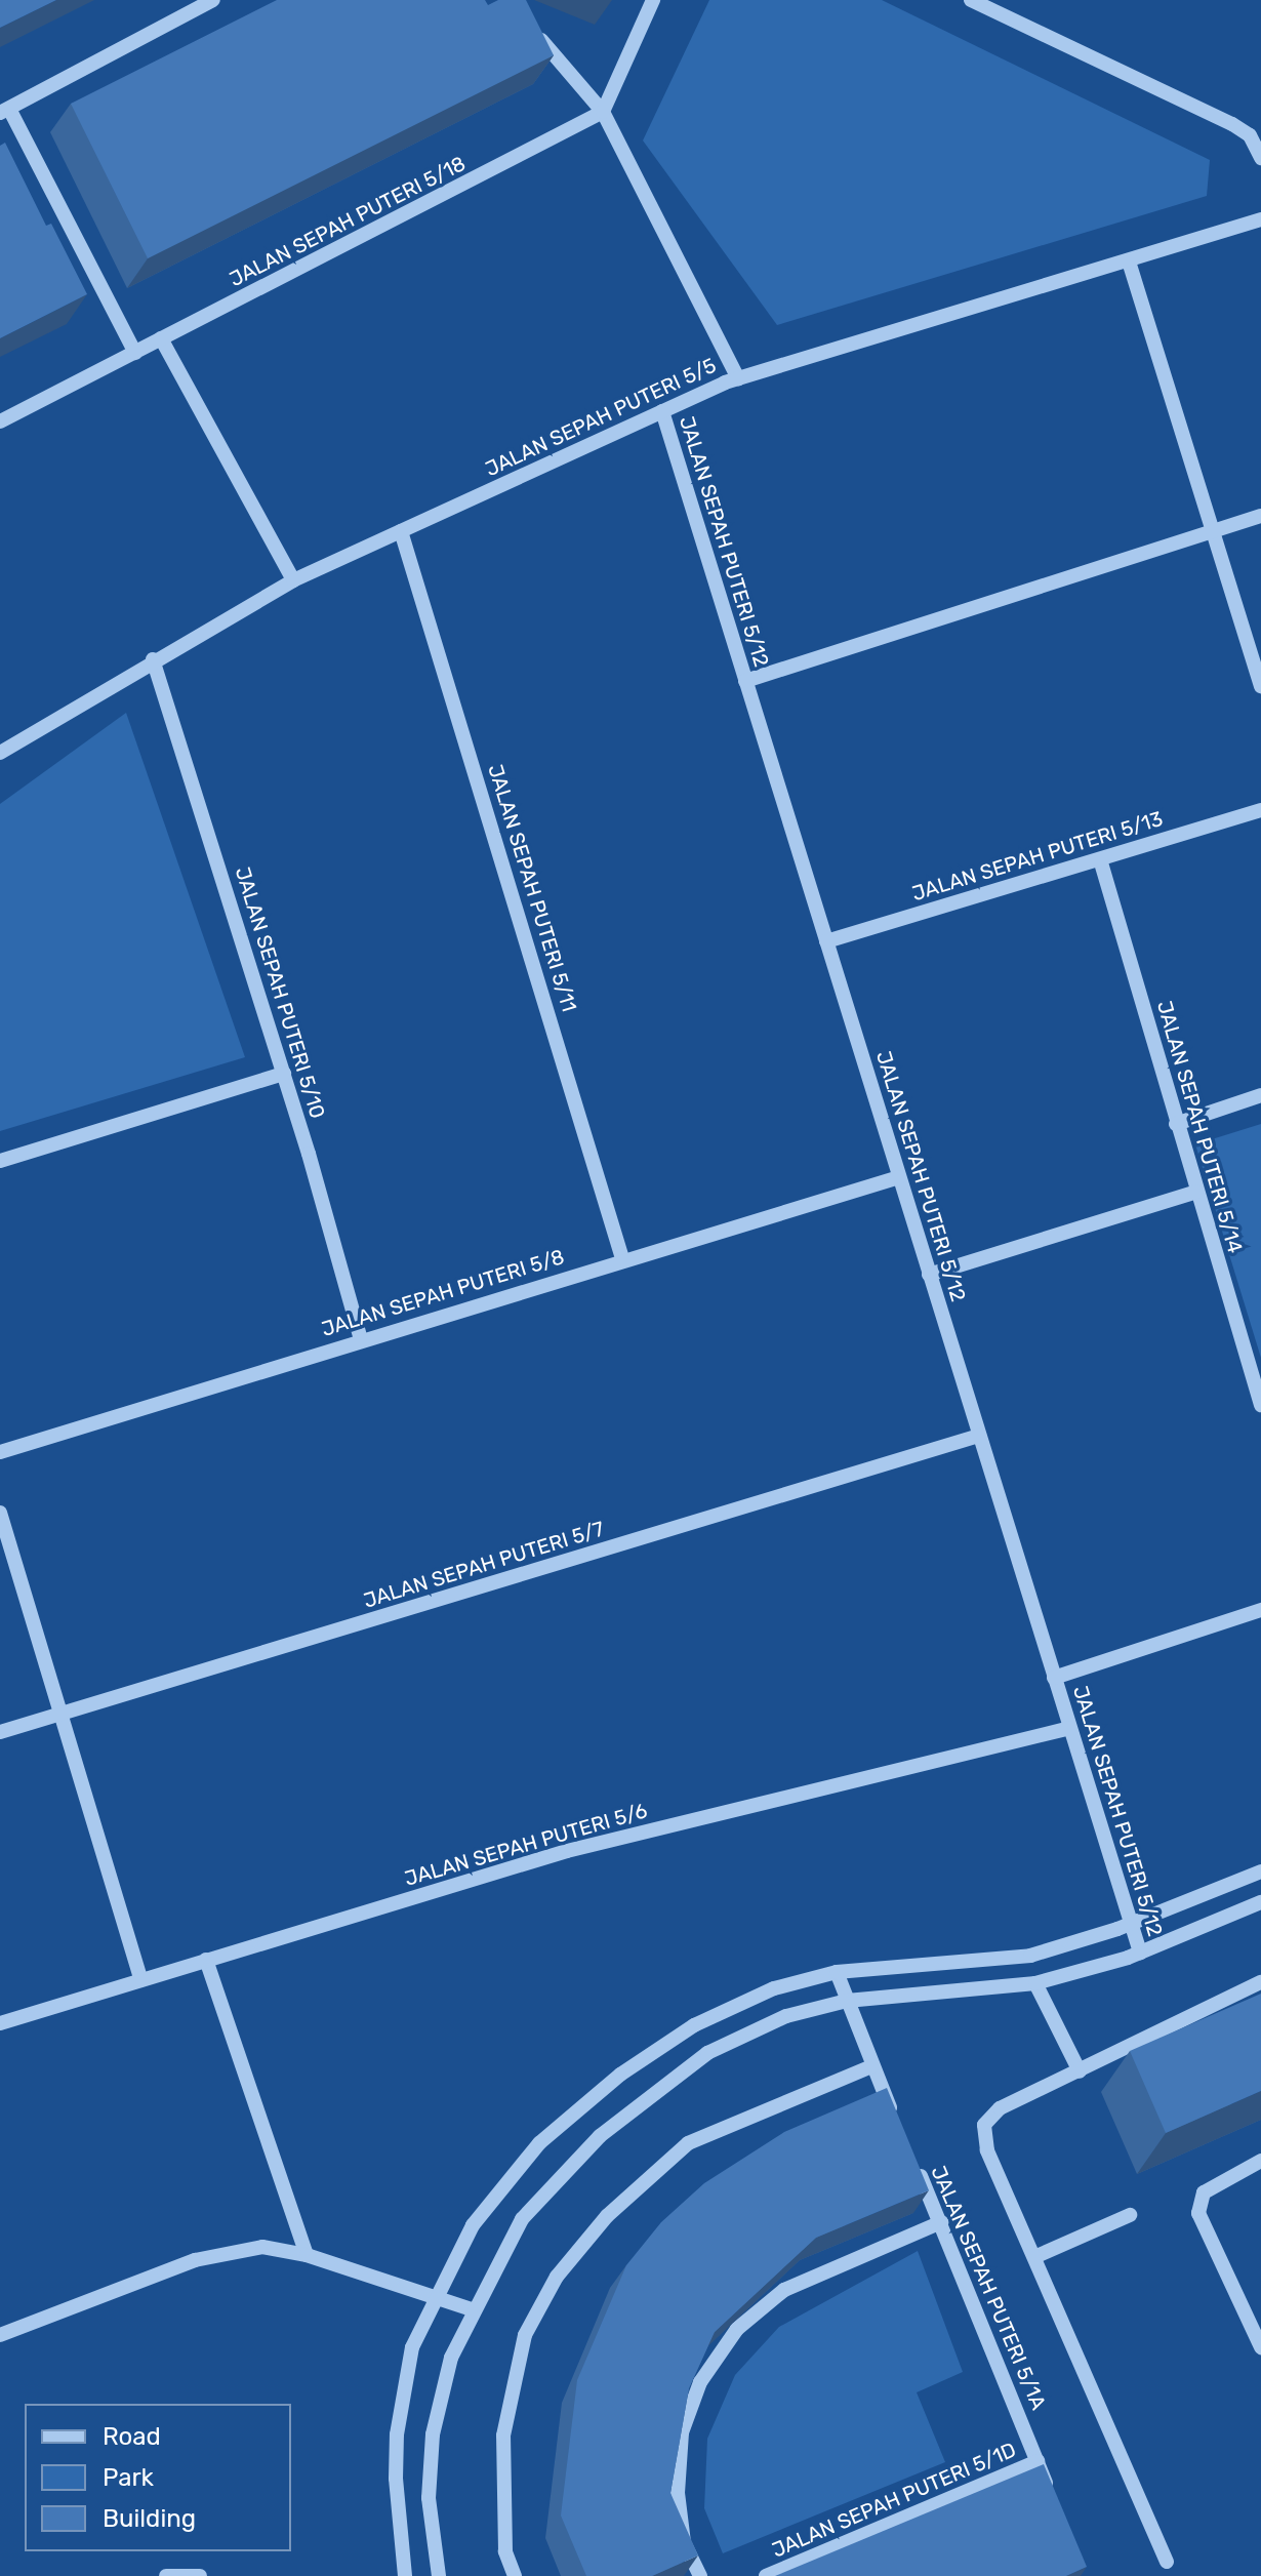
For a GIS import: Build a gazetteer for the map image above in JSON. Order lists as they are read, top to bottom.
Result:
{
  "streets": {
    "street": [
      "JALAN SEPAH PUTERI 5/18",
      "JALAN SEPAH PUTERI 5/5",
      "JALAN SEPAH PUTERI 5/12",
      "JALAN SEPAH PUTERI 5/13",
      "JALAN SEPAH PUTERI 5/11",
      "JALAN SEPAH PUTERI 5/10",
      "JALAN SEPAH PUTERI 5/14",
      "JALAN SEPAH PUTERI 5/8",
      "JALAN SEPAH PUTERI 5/7",
      "JALAN SEPAH PUTERI 5/6",
      "JALAN SEPAH PUTERI 5/1A",
      "JALAN SEPAH PUTERI 5/1D"
    ]
  },
  "crossings": [
    ["JALAN SEPAH PUTERI 5/5", "JALAN SEPAH PUTERI 5/12"],
    ["JALAN SEPAH PUTERI 5/5", "JALAN SEPAH PUTERI 5/11"],
    ["JALAN SEPAH PUTERI 5/5", "JALAN SEPAH PUTERI 5/10"],
    ["JALAN SEPAH PUTERI 5/12", "JALAN SEPAH PUTERI 5/13"],
    ["JALAN SEPAH PUTERI 5/12", "JALAN SEPAH PUTERI 5/8"],
    ["JALAN SEPAH PUTERI 5/12", "JALAN SEPAH PUTERI 5/7"],
    ["JALAN SEPAH PUTERI 5/12", "JALAN SEPAH PUTERI 5/6"],
    ["JALAN SEPAH PUTERI 5/13", "JALAN SEPAH PUTERI 5/14"],
    ["JALAN SEPAH PUTERI 5/11", "JALAN SEPAH PUTERI 5/8"],
    ["JALAN SEPAH PUTERI 5/10", "JALAN SEPAH PUTERI 5/8"],
    ["JALAN SEPAH PUTERI 5/1A", "JALAN SEPAH PUTERI 5/1D"]
  ],
  "legend": ["Road", "Park", "Building"]
}
